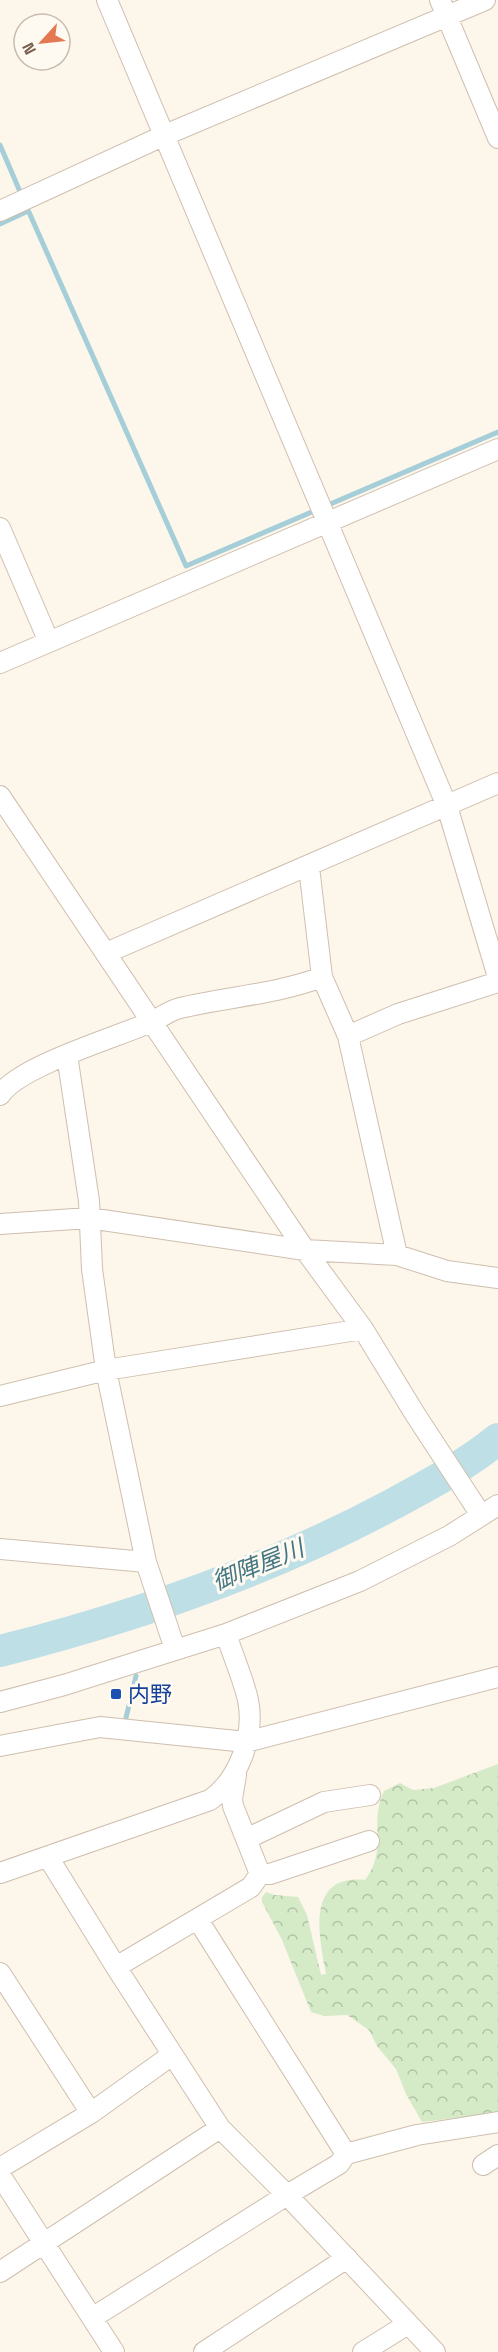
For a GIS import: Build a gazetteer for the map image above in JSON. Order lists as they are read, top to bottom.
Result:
{
  "water": ["御陣屋川"],
  "places": {
    "transit": ["内野"]
  },
  "north": "bottom left"
}
